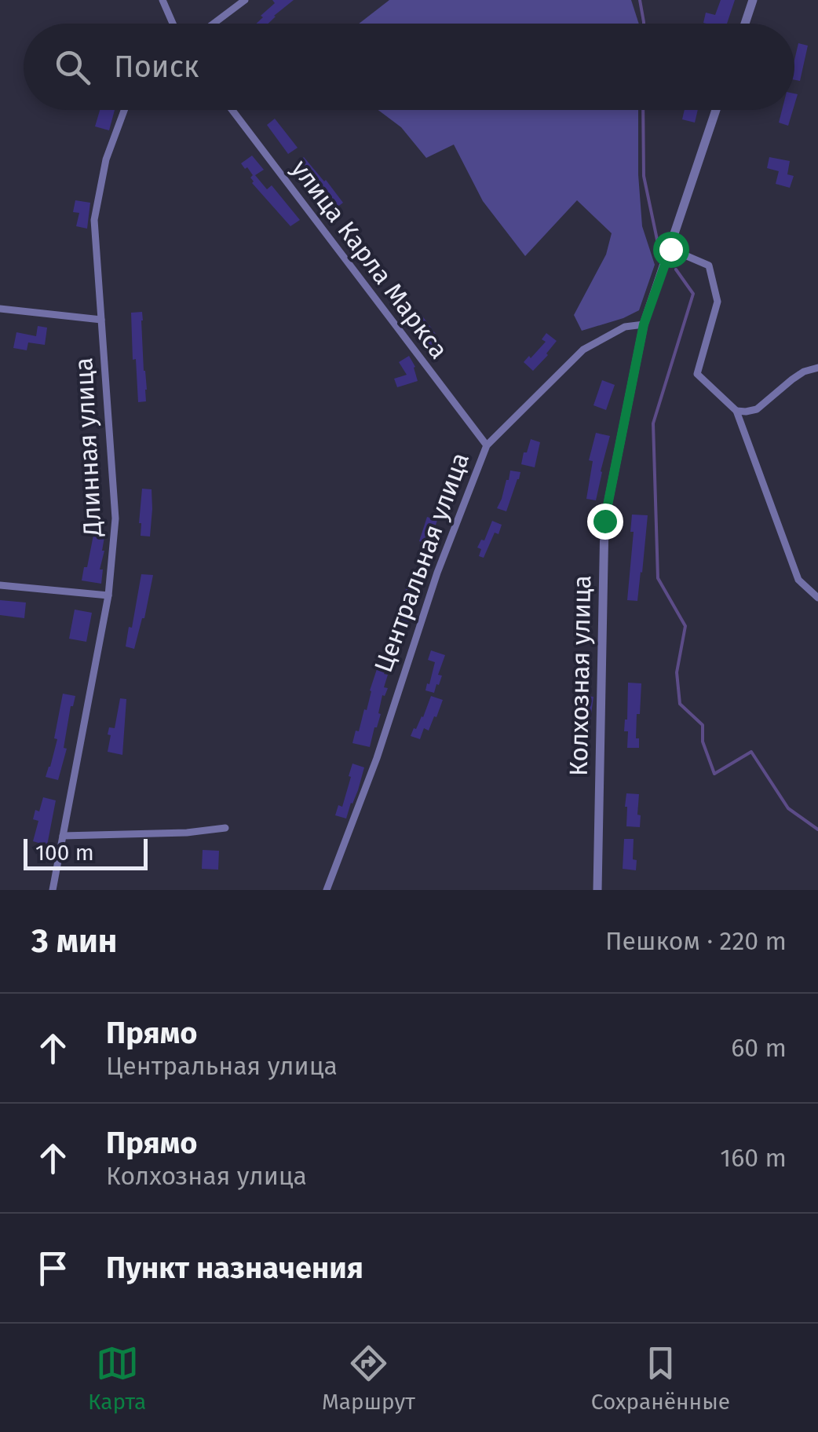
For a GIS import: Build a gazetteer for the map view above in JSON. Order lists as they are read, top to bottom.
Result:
{
  "streets": {
    "street": [
      "улица Карла Маркса",
      "Длинная улица",
      "Центральная улица",
      "Колхозная улица"
    ]
  },
  "crossings": [
    ["улица Карла Маркса", "Центральная улица"],
    ["Центральная улица", "Колхозная улица"]
  ],
  "scale_bar": "100 m",
  "page": {
    "search": "Поиск",
    "scale": "100 m",
    "heading": ["3 мин", "Пешком · 220 m"],
    "list": [
      ["Прямо", "Центральная улица", "60 m"],
      ["Прямо", "Колхозная улица", "160 m"],
      "Пункт назначения"
    ],
    "nav": ["Карта", "Маршрут", "Сохранённые"]
  }
}
